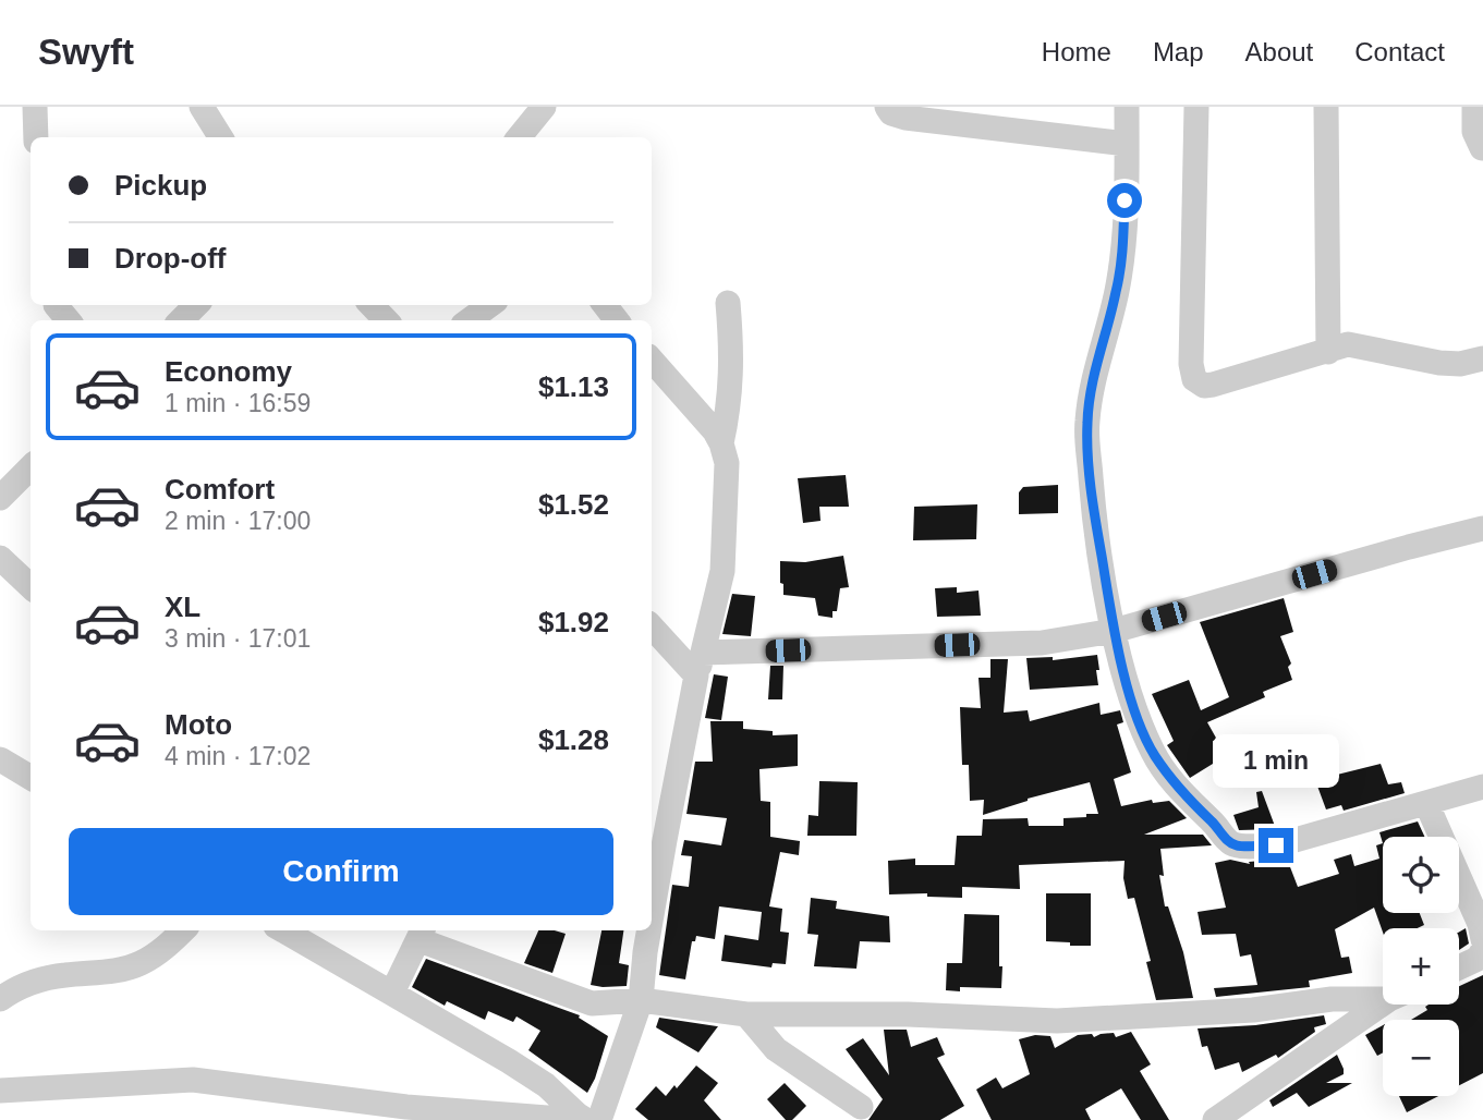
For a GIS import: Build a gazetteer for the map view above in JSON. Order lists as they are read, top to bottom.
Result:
{
  "page": {
    "header": "Swyft",
    "nav": [
      "Home",
      "Map",
      "About",
      "Contact"
    ],
    "banner": ["Pickup", "Drop-off"],
    "list": [
      {
        "name": "Economy",
        "note": "1 min · 16:59",
        "value": "$1.13"
      },
      {
        "name": "Comfort",
        "note": "2 min · 17:00",
        "value": "$1.52"
      },
      {
        "name": "XL",
        "note": "3 min · 17:01",
        "value": "$1.92"
      },
      {
        "name": "Moto",
        "note": "4 min · 17:02",
        "value": "$1.28"
      }
    ],
    "bubble": "1 min",
    "buttons": "Confirm",
    "map_buttons": ["+", "−"]
  }
}
